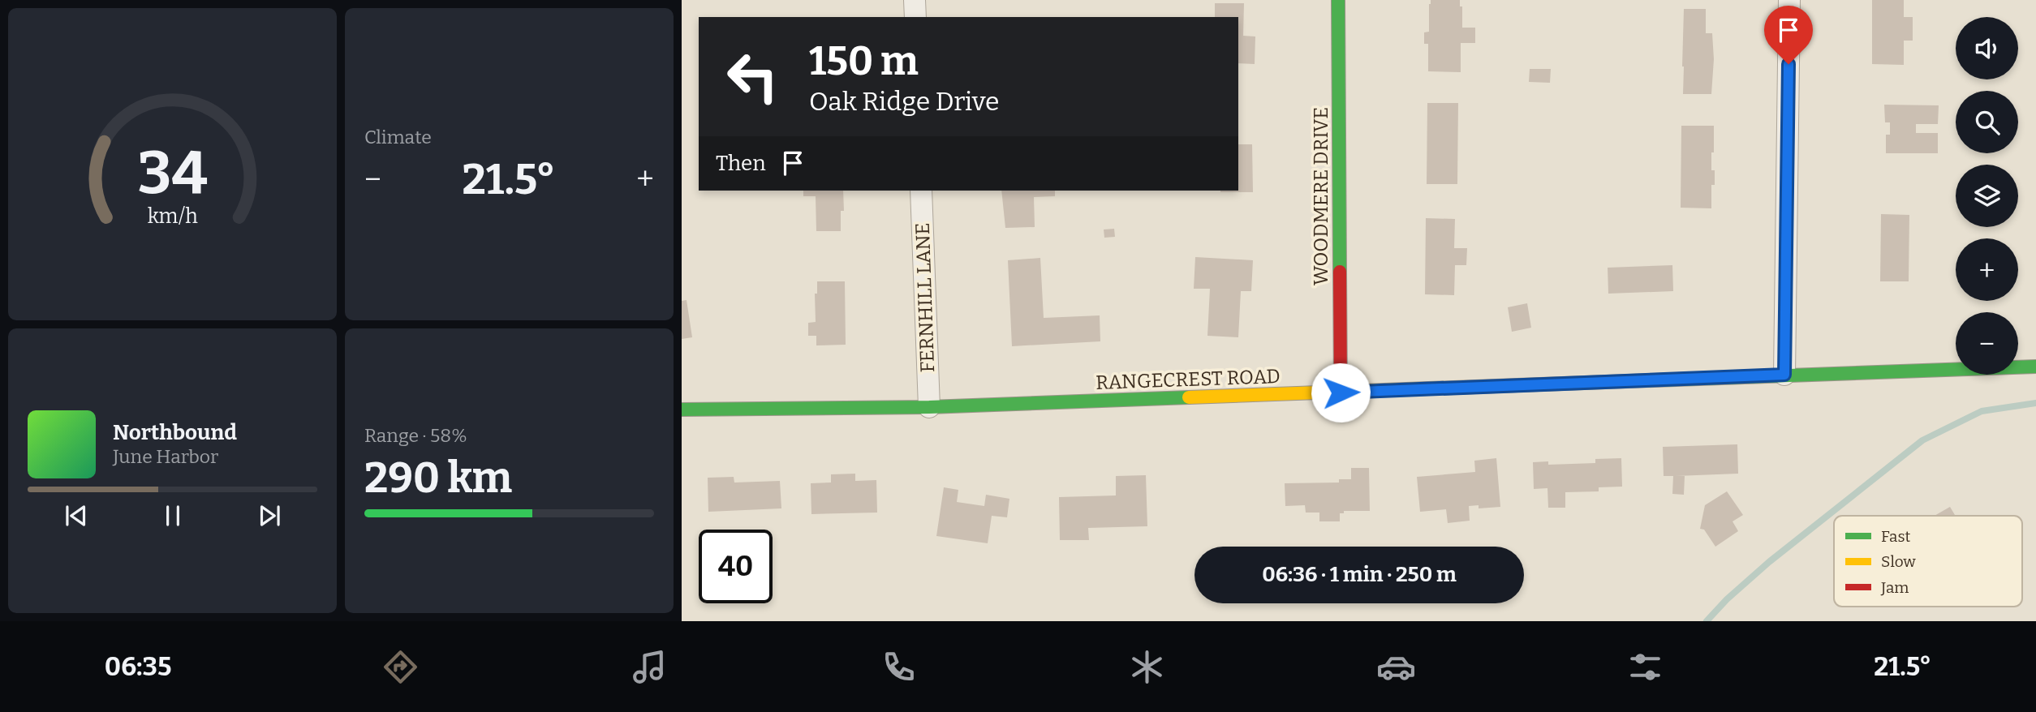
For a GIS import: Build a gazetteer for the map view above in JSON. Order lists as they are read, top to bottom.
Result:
{
  "streets": {
    "street": ["WOODMERE DRIVE", "FERNHILL LANE", "RANGECREST ROAD"]
  },
  "crossings": [
    ["WOODMERE DRIVE", "RANGECREST ROAD"],
    ["FERNHILL LANE", "RANGECREST ROAD"]
  ],
  "legend": ["Fast", "Slow", "Jam"],
  "page": {
    "tile": [
      "Climate",
      ["Range · 58%", "290 km"]
    ],
    "map_buttons": ["+", "−"],
    "turn": ["150 m", "Oak Ridge Drive"],
    "then": "Then",
    "heat": ["−", "21.5°", "+"],
    "song": ["Northbound", "June Harbor"],
    "limit": "40",
    "trip": "06:36 · 1 min · 250 m",
    "tabs": ["06:35", "21.5°"],
    "gauge": ["34", "km/h"]
  }
}
